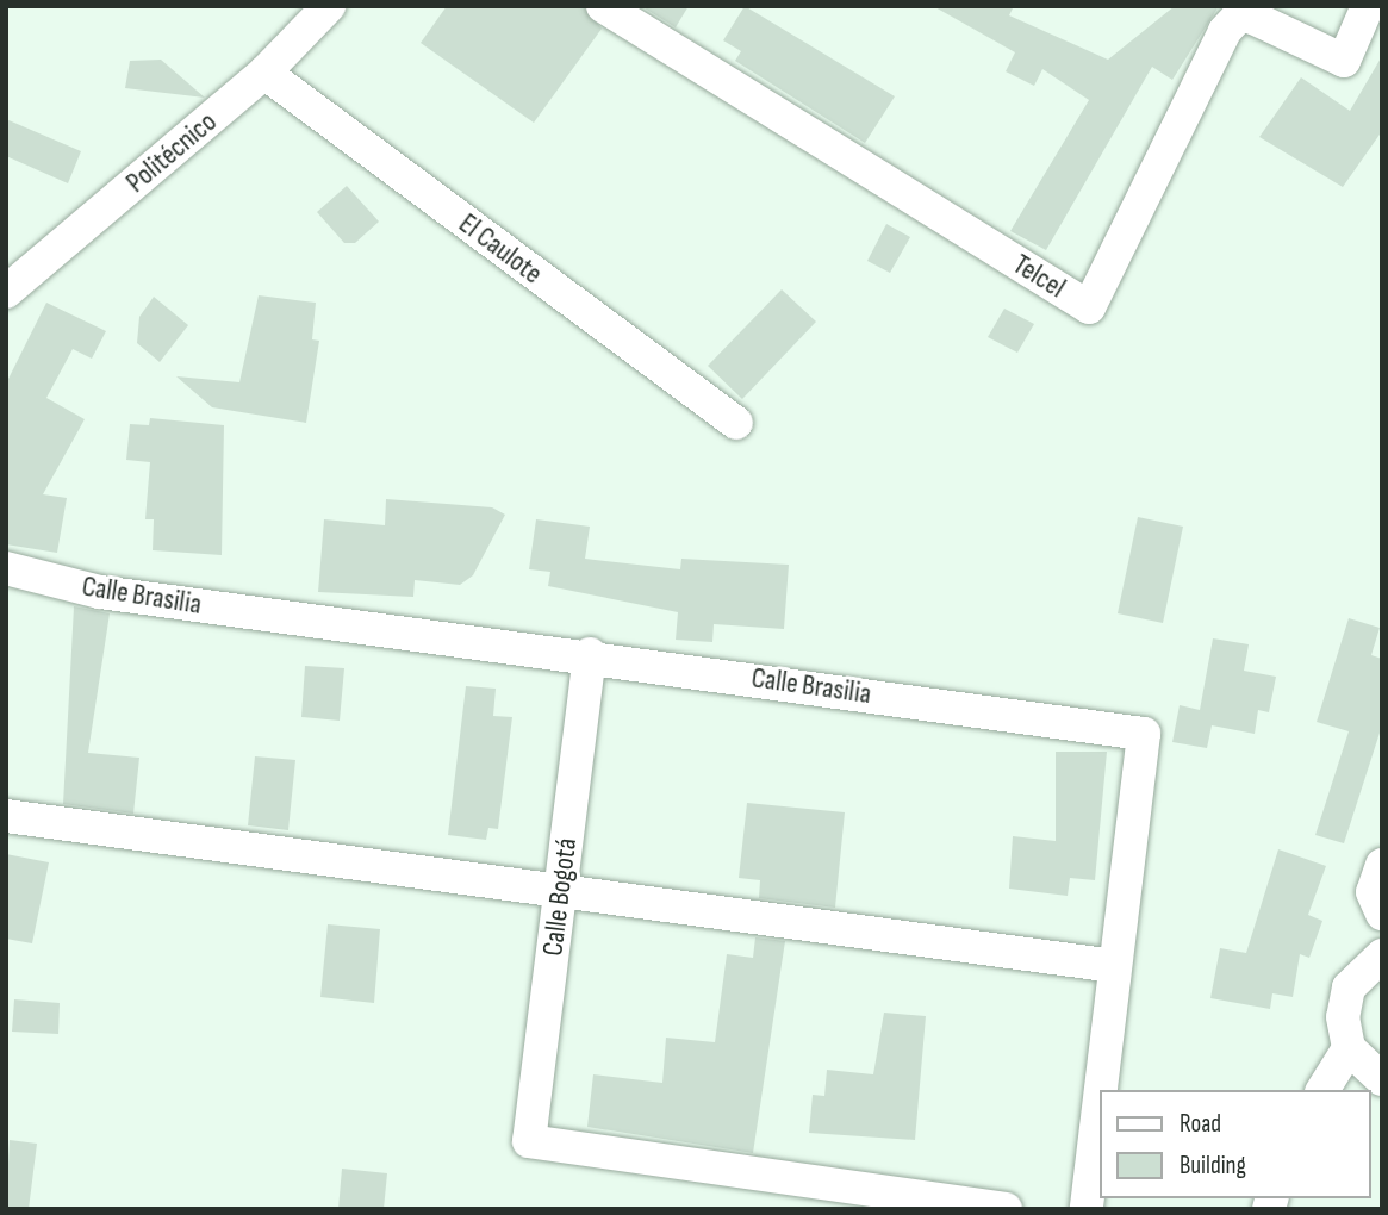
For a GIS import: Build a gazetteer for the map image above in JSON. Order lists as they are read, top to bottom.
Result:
{
  "streets": {
    "street": [
      "Politécnico",
      "El Caulote",
      "Telcel",
      "Calle Brasilia",
      "Calle Bogotá"
    ]
  },
  "crossings": [
    ["Politécnico", "El Caulote"],
    ["Calle Brasilia", "Calle Bogotá"]
  ],
  "legend": ["Road", "Building"]
}
